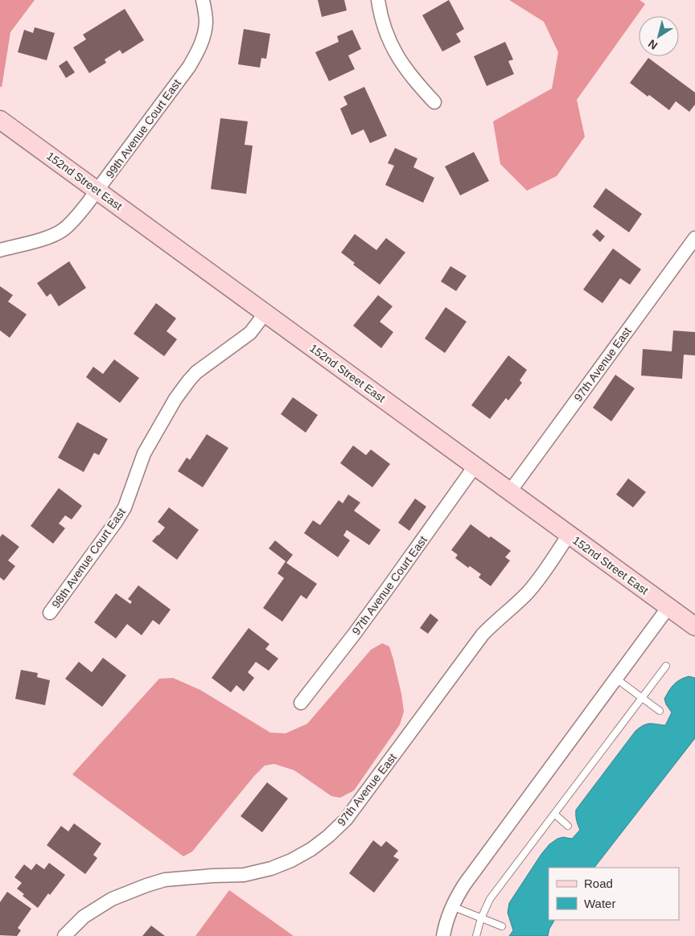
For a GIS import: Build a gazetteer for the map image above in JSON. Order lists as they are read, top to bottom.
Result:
{
  "streets": {
    "main road": ["152nd Street East"],
    "street": [
      "99th Avenue Court East",
      "97th Avenue East",
      "98th Avenue Court East",
      "97th Avenue Court East"
    ]
  },
  "crossings": [
    ["99th Avenue Court East", "152nd Street East"],
    ["152nd Street East", "97th Avenue East"],
    ["152nd Street East", "98th Avenue Court East"],
    ["152nd Street East", "97th Avenue Court East"]
  ],
  "legend": ["Road", "Water"],
  "north": "bottom left"
}
